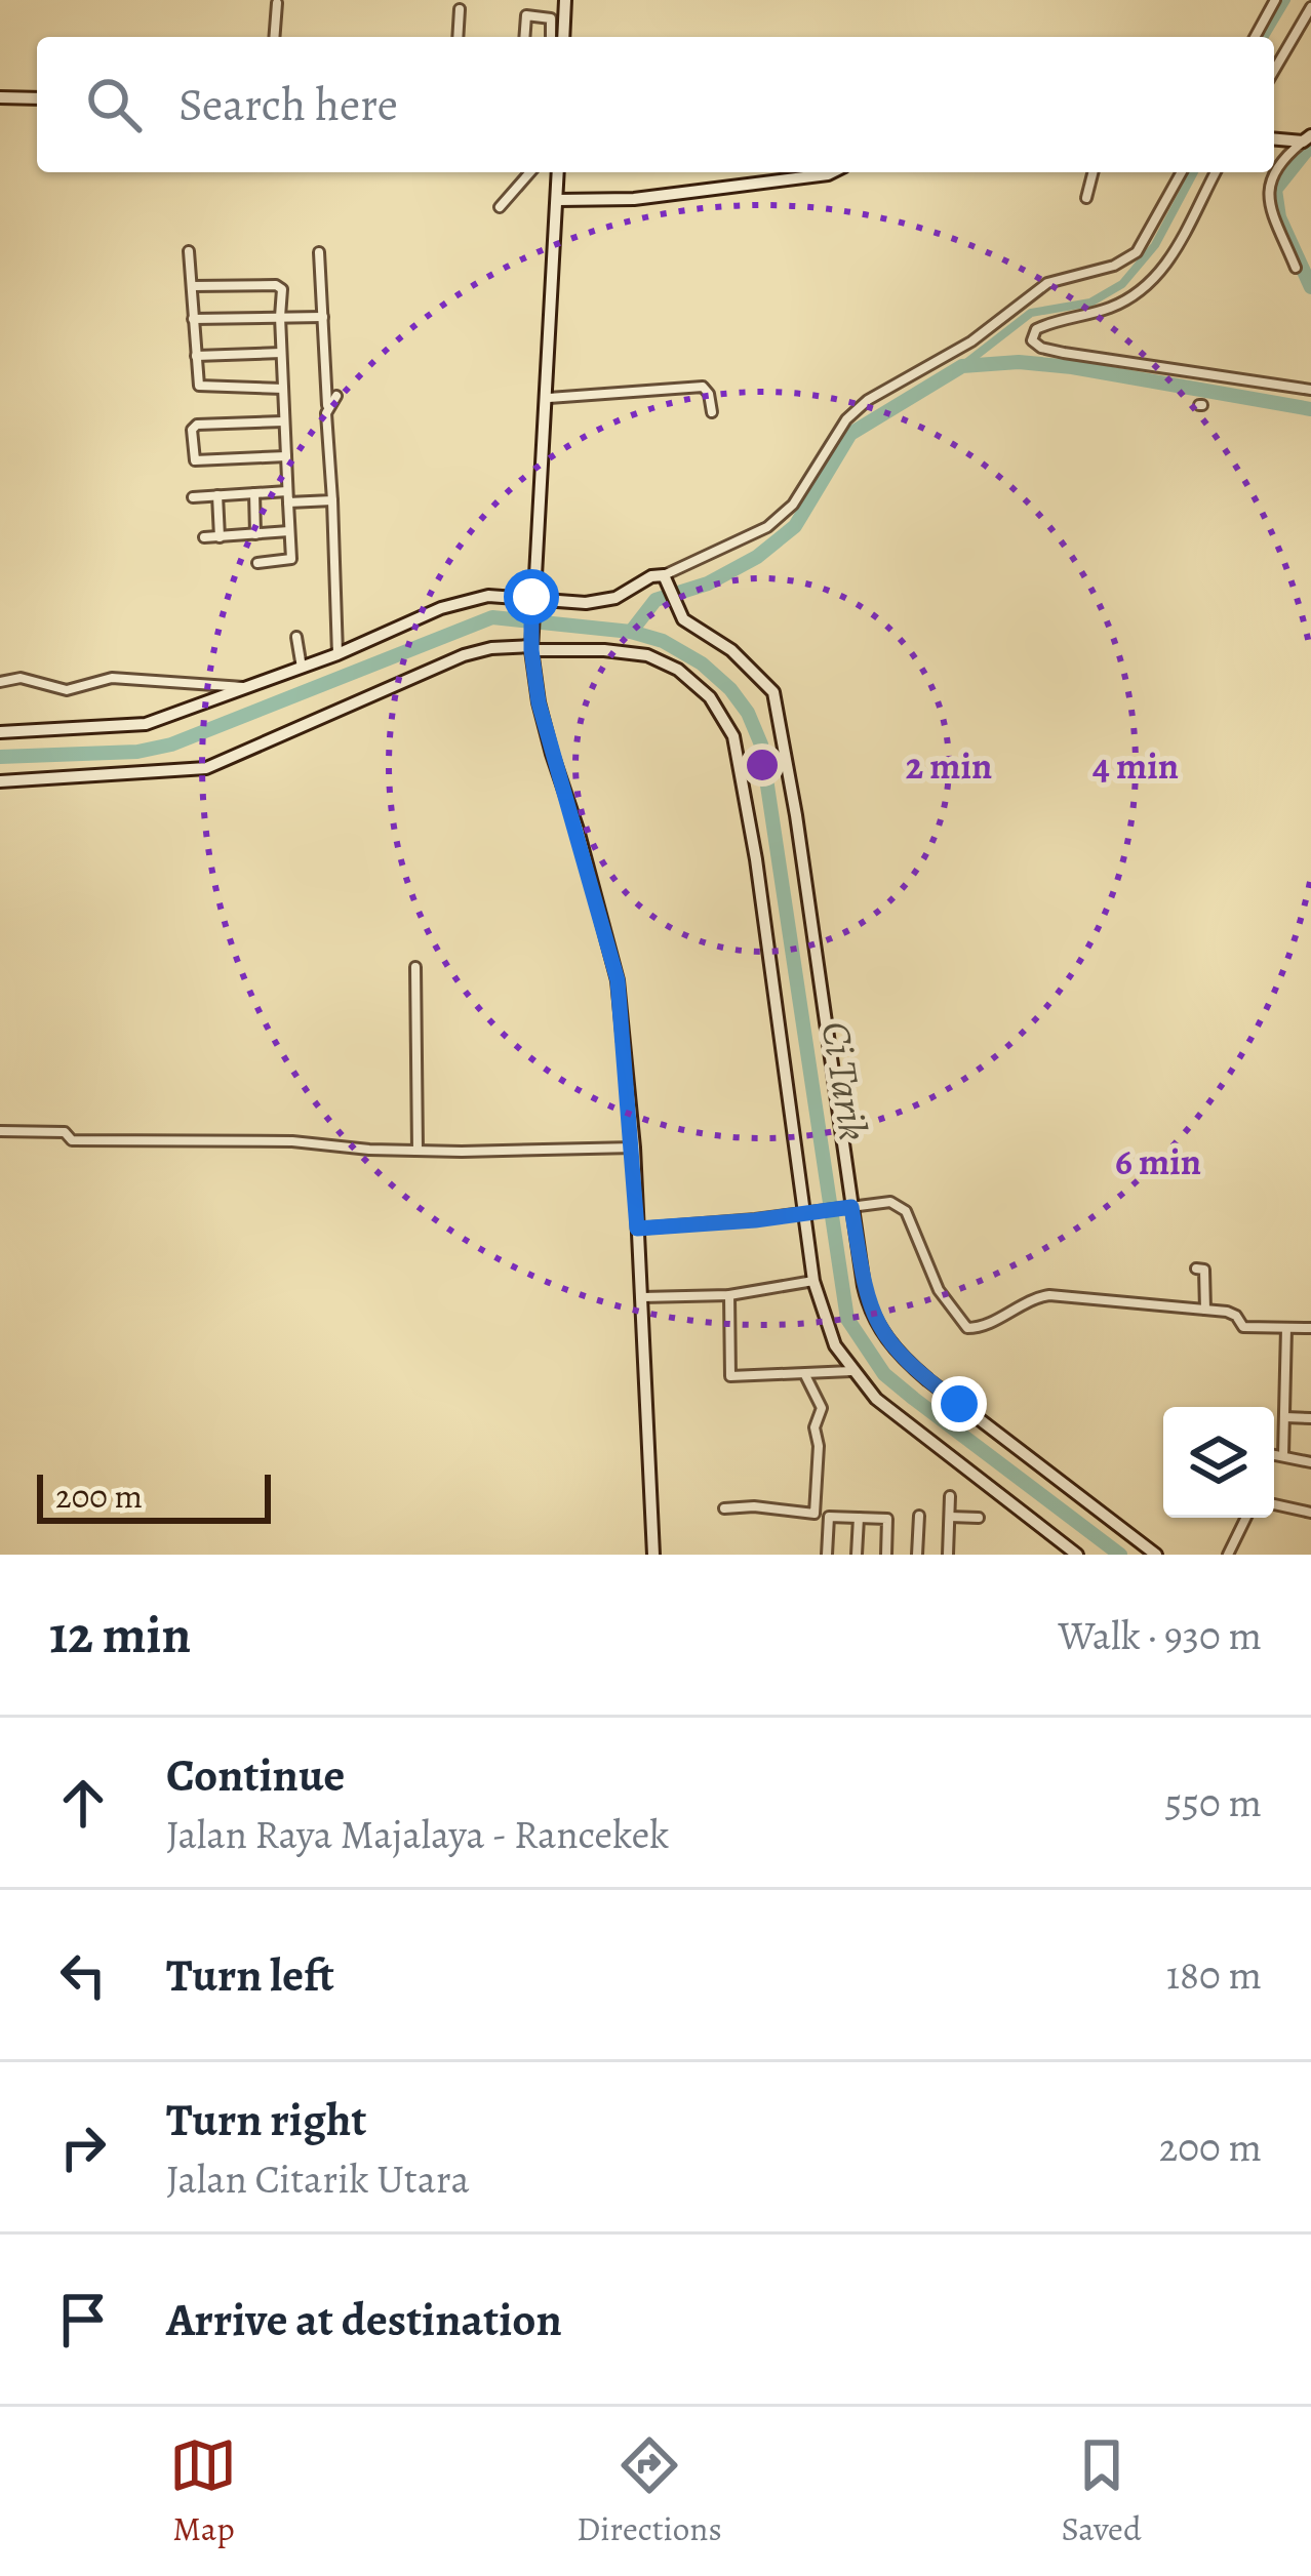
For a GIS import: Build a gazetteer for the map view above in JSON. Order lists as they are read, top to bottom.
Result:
{
  "water": ["Ci Tarik"],
  "scale_bar": "200 m",
  "page": {
    "search": "Search here",
    "scale": "200 m",
    "heading": ["12 min", "Walk · 930 m"],
    "list": [
      ["Continue", "Jalan Raya Majalaya - Rancekek", "550 m"],
      ["Turn left", "180 m"],
      ["Turn right", "Jalan Citarik Utara", "200 m"],
      "Arrive at destination"
    ],
    "nav": ["Map", "Directions", "Saved"]
  },
  "rings": ["2 min", "4 min", "6 min"]
}
